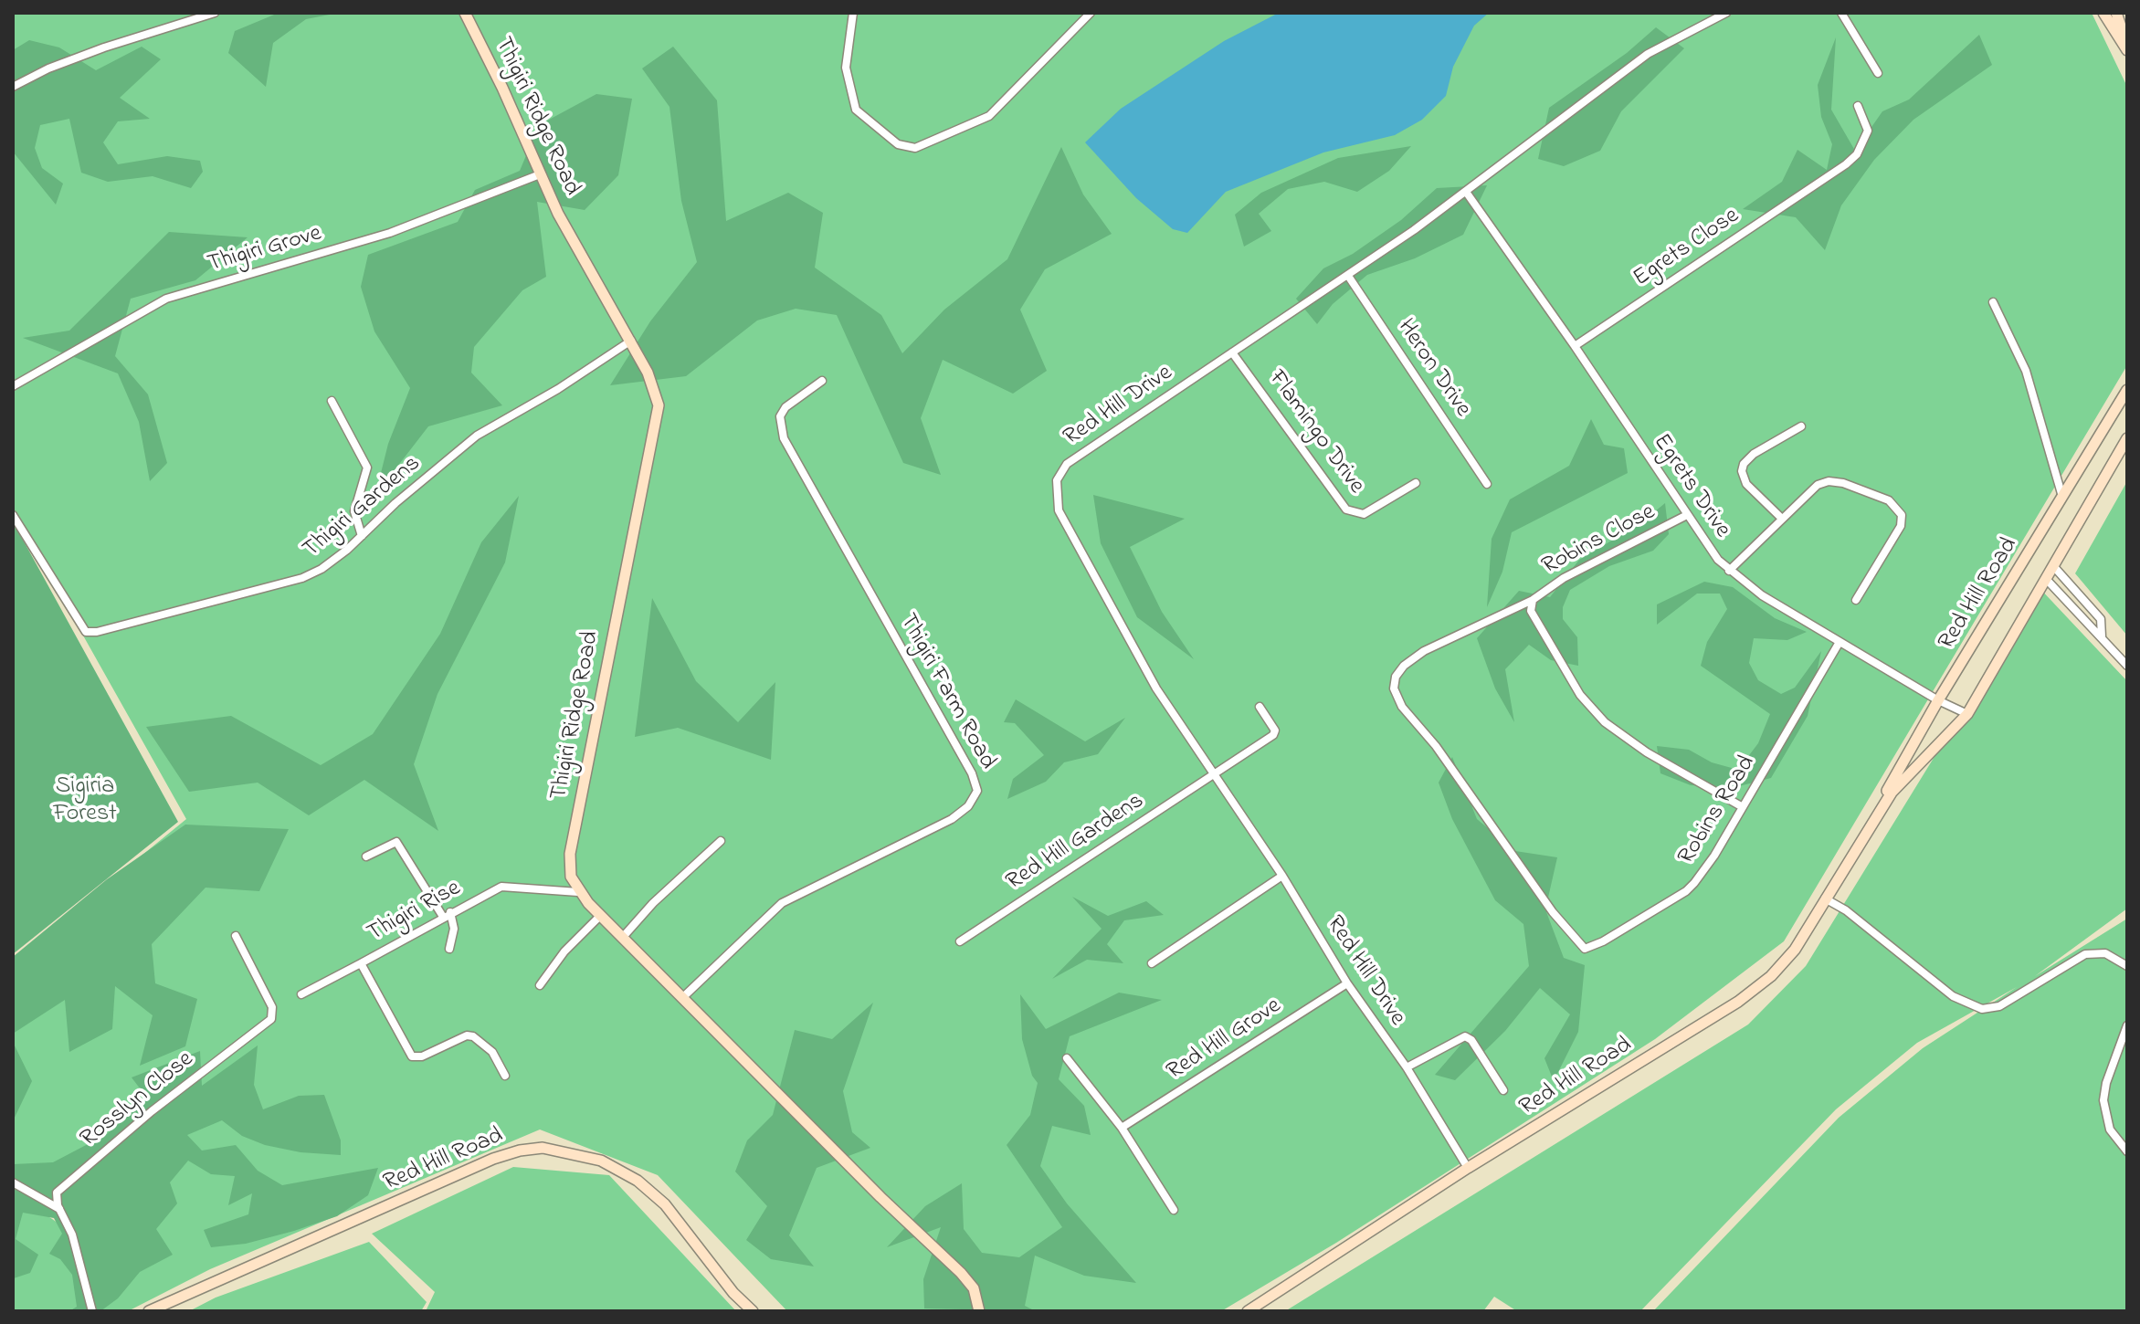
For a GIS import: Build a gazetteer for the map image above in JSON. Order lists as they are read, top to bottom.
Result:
{
  "streets": {
    "main road": ["Thigiri Ridge Road", "Red Hill Road"],
    "street": [
      "Egrets Close",
      "Thigiri Grove",
      "Heron Drive",
      "Red Hill Drive",
      "Flamingo Drive",
      "Egrets Drive",
      "Thigiri Gardens",
      "Robins Close",
      "Thigiri Farm Road",
      "Robins Road",
      "Red Hill Gardens",
      "Thigiri Rise",
      "Red Hill Grove",
      "Rosslyn Close"
    ]
  },
  "crossings": [
    ["Thigiri Ridge Road", "Thigiri Grove"],
    ["Thigiri Ridge Road", "Thigiri Gardens"],
    ["Thigiri Ridge Road", "Thigiri Rise"],
    ["Egrets Close", "Egrets Drive"],
    ["Heron Drive", "Red Hill Drive"],
    ["Red Hill Drive", "Flamingo Drive"],
    ["Red Hill Drive", "Egrets Drive"],
    ["Red Hill Drive", "Red Hill Road"],
    ["Red Hill Drive", "Red Hill Gardens"],
    ["Red Hill Drive", "Red Hill Grove"],
    ["Egrets Drive", "Robins Close"],
    ["Egrets Drive", "Red Hill Road"],
    ["Egrets Drive", "Robins Road"],
    ["Robins Close", "Robins Road"]
  ],
  "parks": ["Sigiria Forest"]
}
